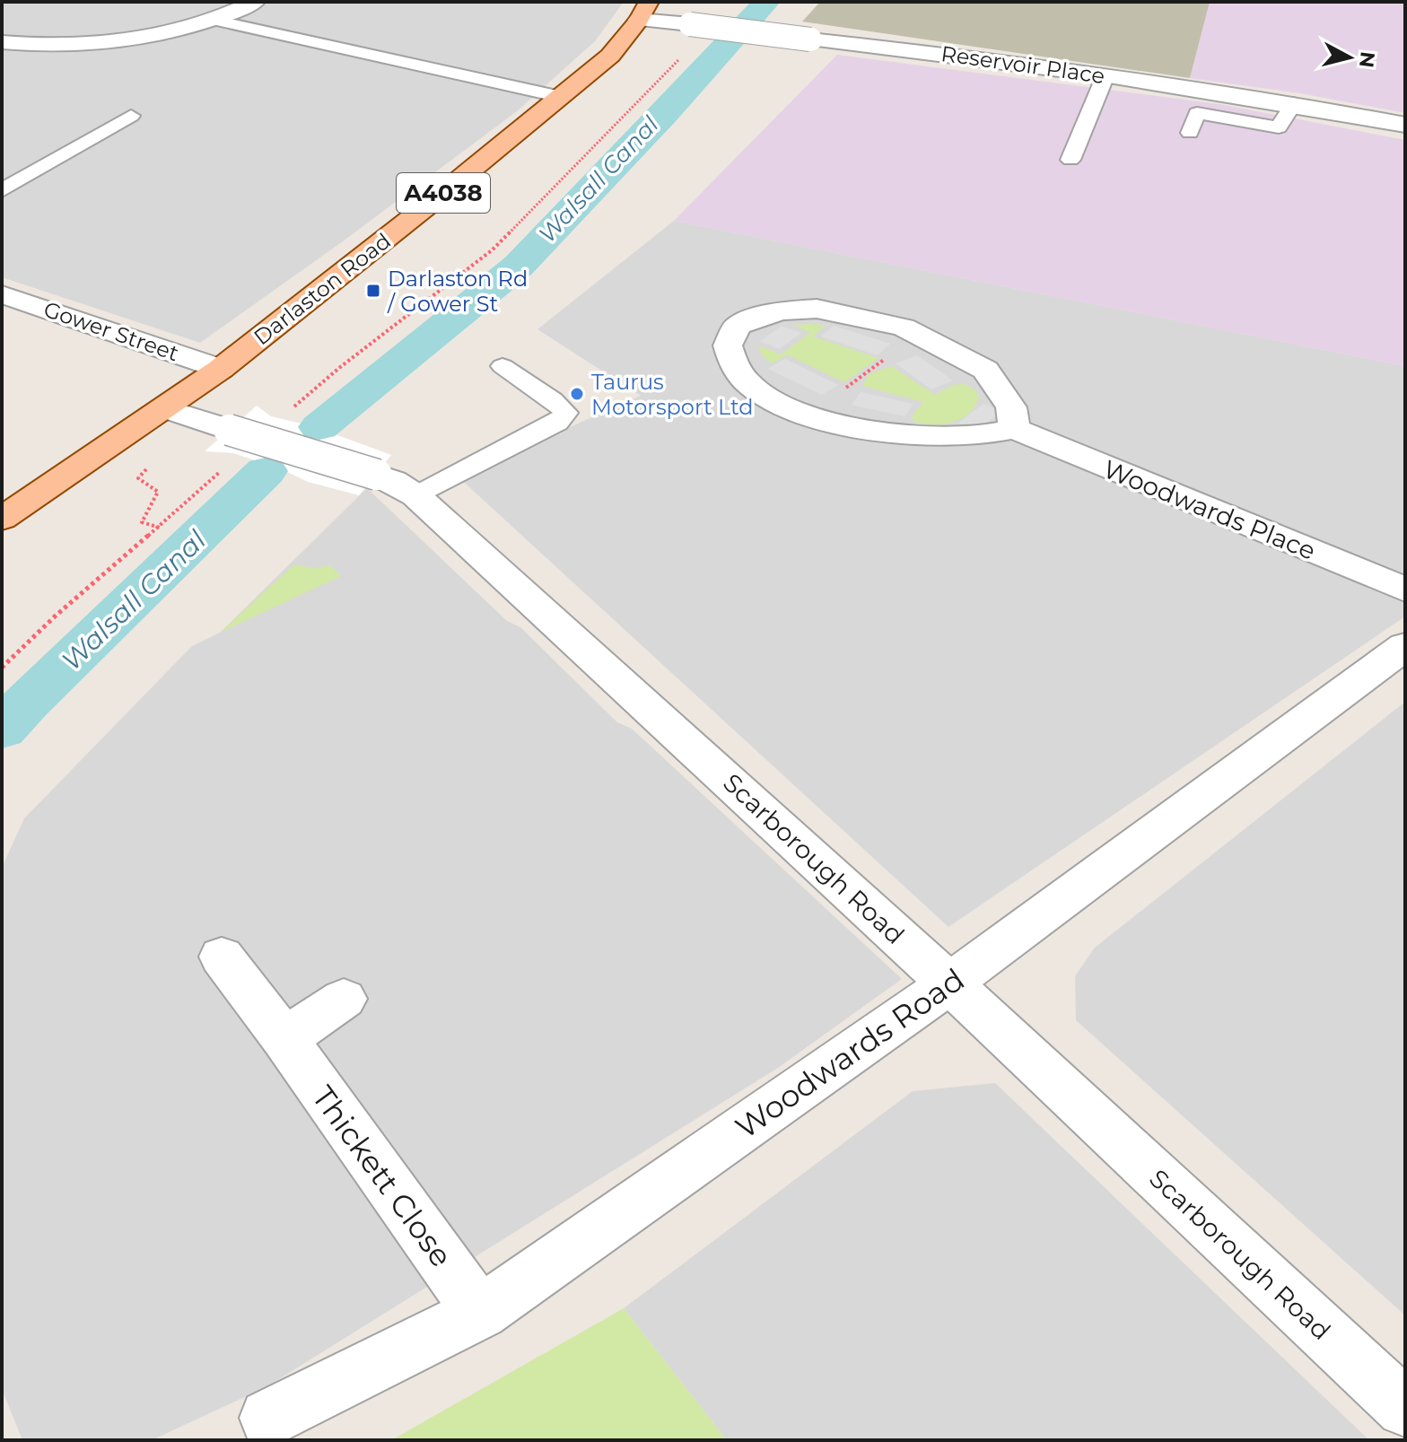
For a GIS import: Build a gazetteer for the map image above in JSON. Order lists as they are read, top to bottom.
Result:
{
  "streets": {
    "main road": ["A4038", "Darlaston Road"],
    "street": [
      "Reservoir Place",
      "Gower Street",
      "Woodwards Place",
      "Scarborough Road",
      "Woodwards Road",
      "Thickett Close"
    ]
  },
  "crossings": [
    ["Reservoir Place", "Darlaston Road"],
    ["Darlaston Road", "Gower Street"],
    ["Darlaston Road", "Scarborough Road"],
    ["Scarborough Road", "Woodwards Road"],
    ["Woodwards Road", "Thickett Close"]
  ],
  "water": ["Walsall Canal"],
  "places": {
    "transit": ["Darlaston Rd / Gower St"],
    "other": ["Taurus Motorsport Ltd"]
  },
  "north": "right"
}
